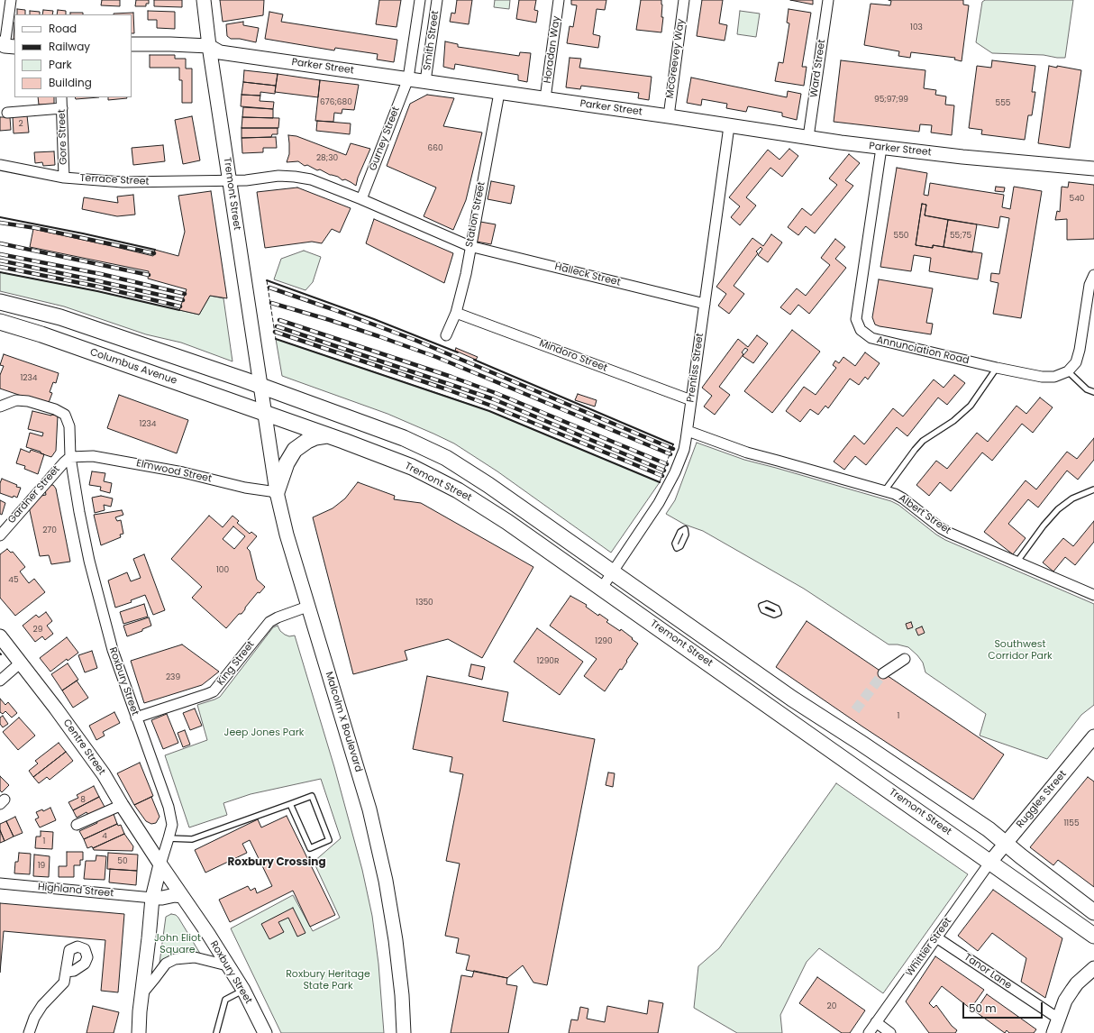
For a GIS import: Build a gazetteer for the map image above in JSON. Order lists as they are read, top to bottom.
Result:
{
  "streets": {
    "main road": [
      "Parker Street",
      "Tremont Street",
      "Columbus Avenue",
      "Roxbury Street",
      "Malcolm X Boulevard",
      "Centre Street",
      "Ruggles Street"
    ],
    "street": [
      "Smith Street",
      "Horadan Way",
      "McGreevey Way",
      "Ward Street",
      "Gore Street",
      "Gurney Street",
      "Terrace Street",
      "Station Street",
      "Halleck Street",
      "Annunciation Road",
      "Mindoro Street",
      "Prentiss Street",
      "Elmwood Street",
      "Gardner Street",
      "Albert Street",
      "King Street",
      "Highland Street",
      "Whittier Street",
      "Tanor Lane"
    ]
  },
  "crossings": [
    ["Smith Street", "Parker Street"],
    ["Smith Street", "Gurney Street"],
    ["Horadan Way", "Parker Street"],
    ["McGreevey Way", "Parker Street"],
    ["Parker Street", "Ward Street"],
    ["Parker Street", "Gurney Street"],
    ["Parker Street", "Tremont Street"],
    ["Parker Street", "Station Street"],
    ["Parker Street", "Annunciation Road"],
    ["Parker Street", "Prentiss Street"],
    ["Gore Street", "Terrace Street"],
    ["Terrace Street", "Tremont Street"],
    ["Tremont Street", "Columbus Avenue"],
    ["Tremont Street", "Prentiss Street"],
    ["Tremont Street", "Malcolm X Boulevard"],
    ["Tremont Street", "Ruggles Street"],
    ["Tremont Street", "Whittier Street"],
    ["Station Street", "Halleck Street"],
    ["Station Street", "Mindoro Street"],
    ["Halleck Street", "Prentiss Street"],
    ["Mindoro Street", "Prentiss Street"],
    ["Columbus Avenue", "Malcolm X Boulevard"],
    ["Prentiss Street", "Albert Street"],
    ["Elmwood Street", "Gardner Street"],
    ["Elmwood Street", "Roxbury Street"],
    ["Elmwood Street", "Malcolm X Boulevard"],
    ["Gardner Street", "Roxbury Street"],
    ["King Street", "Roxbury Street"],
    ["King Street", "Malcolm X Boulevard"],
    ["Roxbury Street", "Centre Street"],
    ["Ruggles Street", "Whittier Street"],
    ["Whittier Street", "Tanor Lane"]
  ],
  "districts": ["Roxbury Crossing"],
  "parks": [
    "Southwest Corridor Park",
    "Jeep Jones Park",
    "John Eliot Square",
    "Roxbury Heritage State Park"
  ],
  "house_numbers": [
    "103",
    "95;97;99",
    "676;680",
    "555",
    "2",
    "660",
    "28;30",
    "540",
    "550",
    "55;75",
    "1234",
    "1234",
    "270",
    "100",
    "45",
    "1350",
    "29",
    "1290",
    "1290R",
    "239",
    "1",
    "8",
    "1155",
    "4",
    "1",
    "50",
    "19",
    "20"
  ],
  "legend": [
    "Road",
    "Railway",
    "Park",
    "Building"
  ],
  "scale_bar": "50 m"
}
